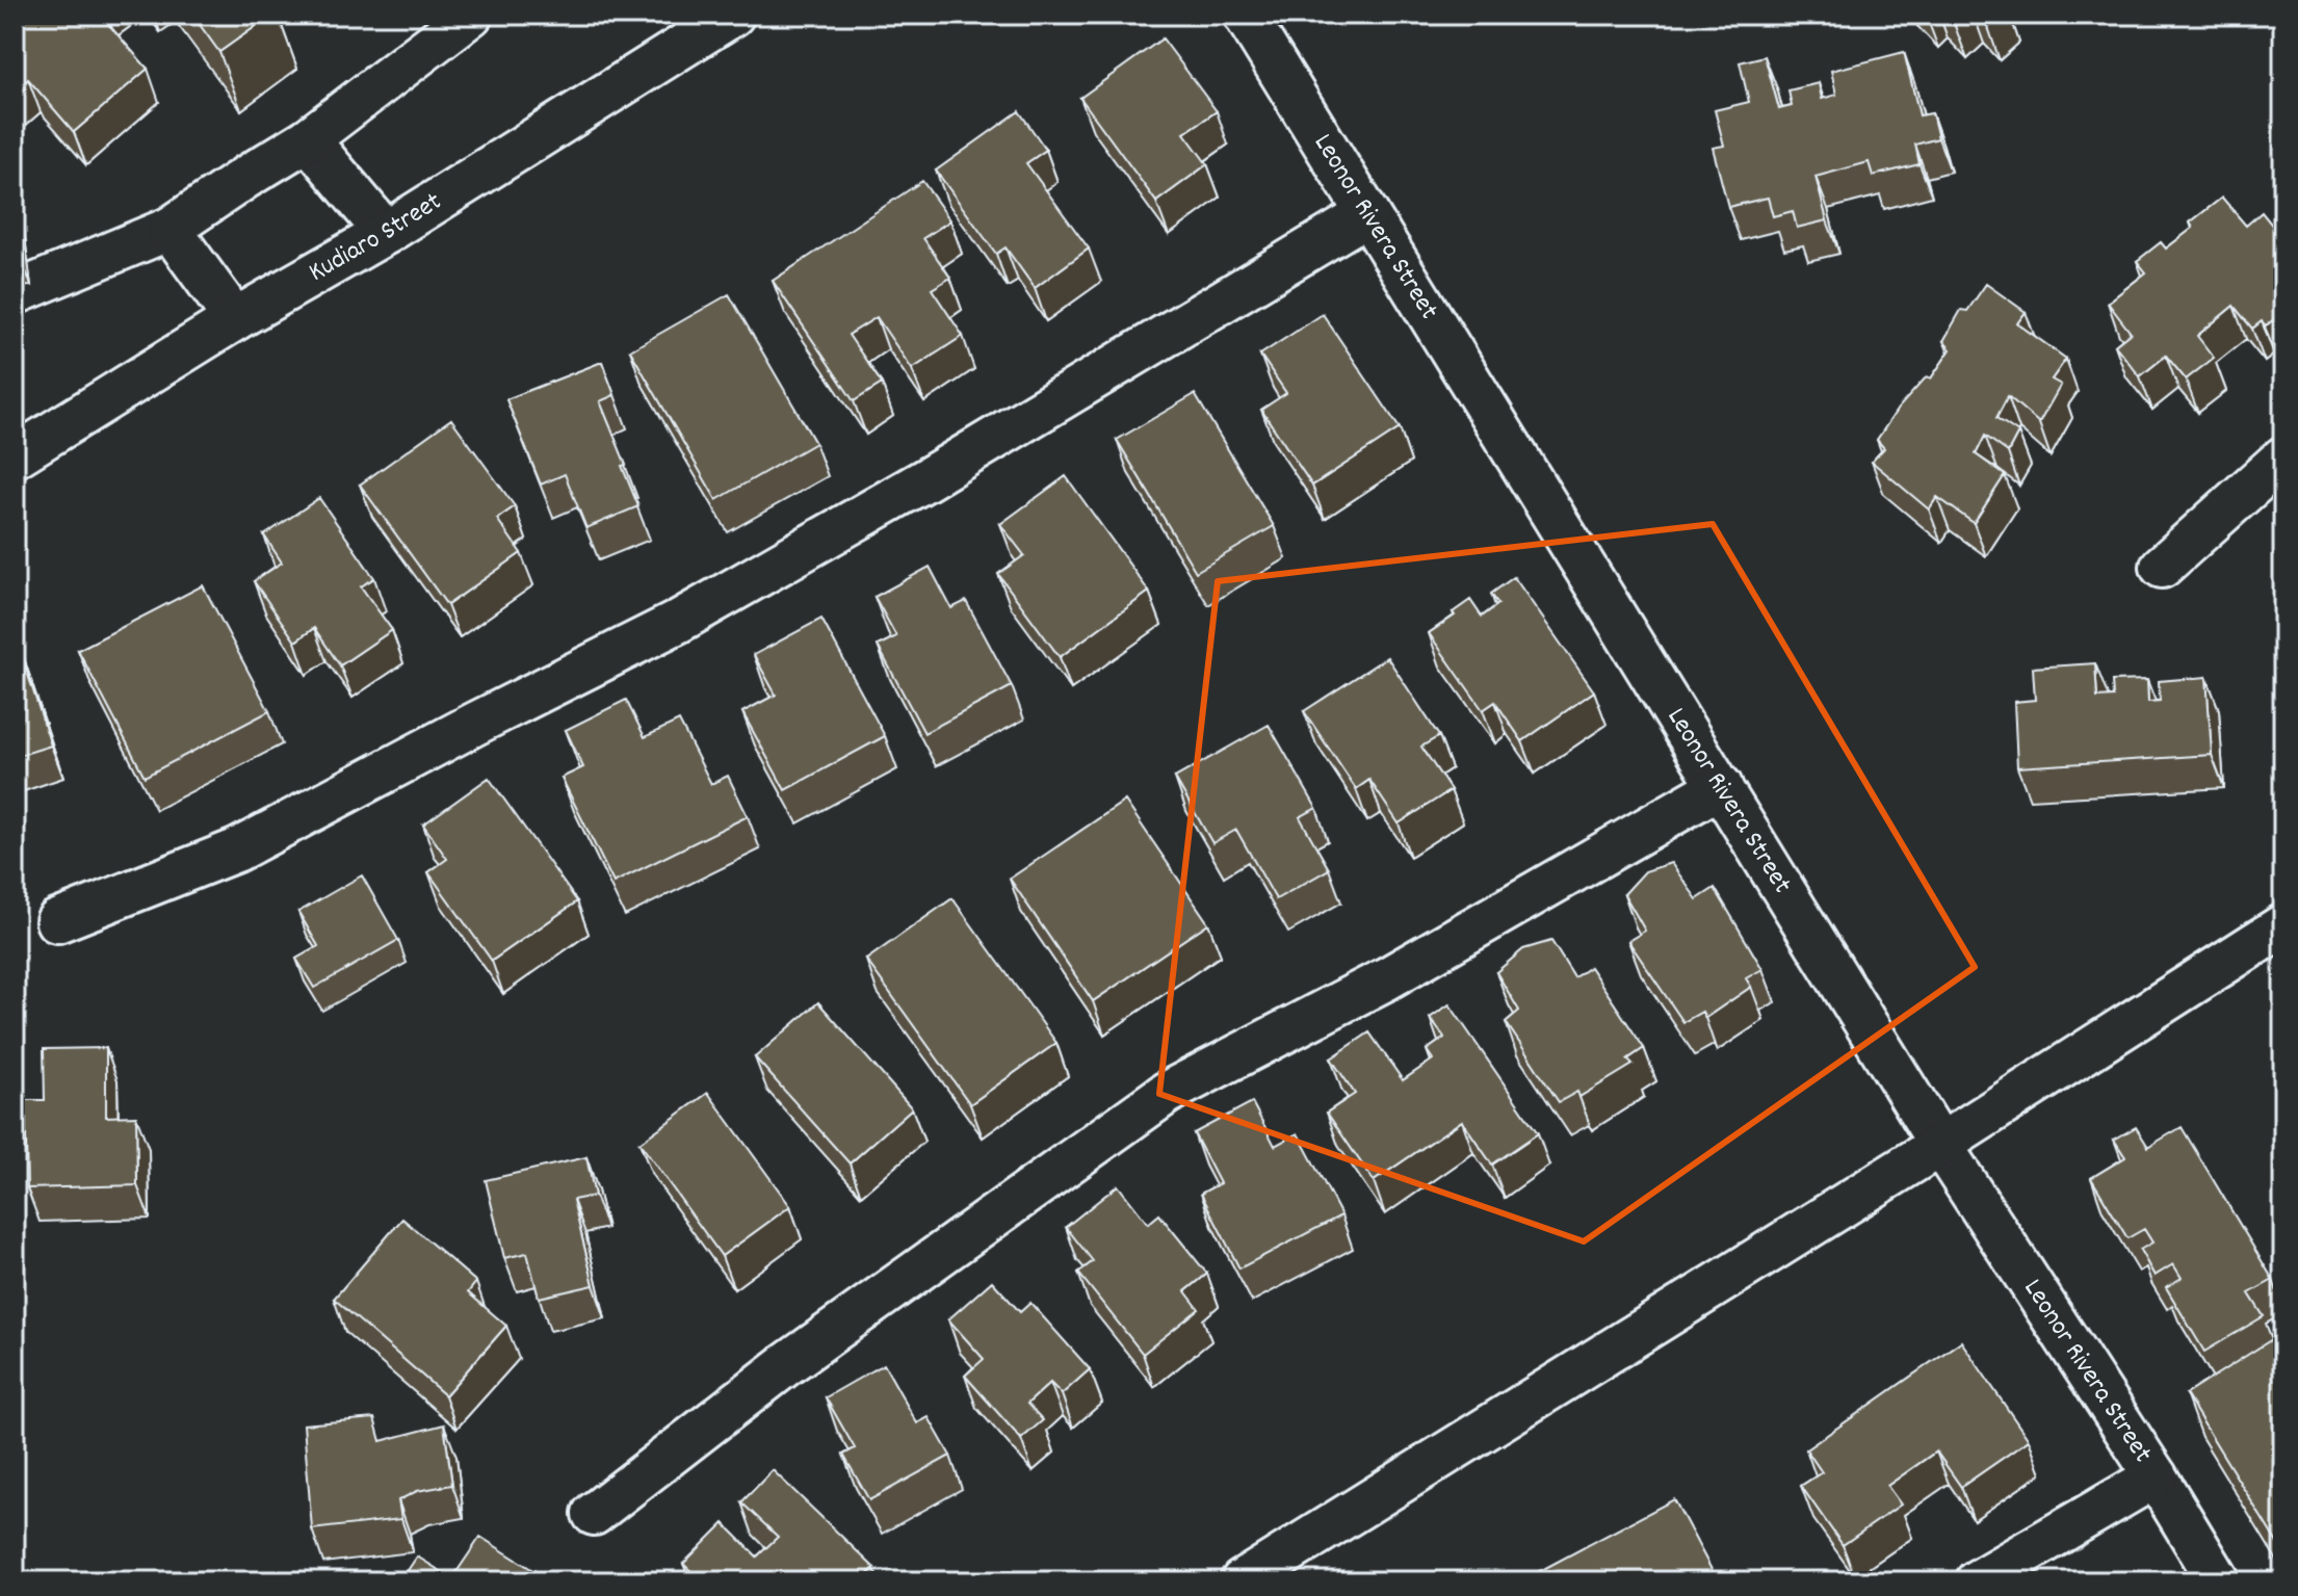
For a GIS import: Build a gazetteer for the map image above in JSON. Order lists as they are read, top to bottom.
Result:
{
  "streets": {
    "street": ["Leonor Rivera Street", "Kudiaro Street"]
  }
}
